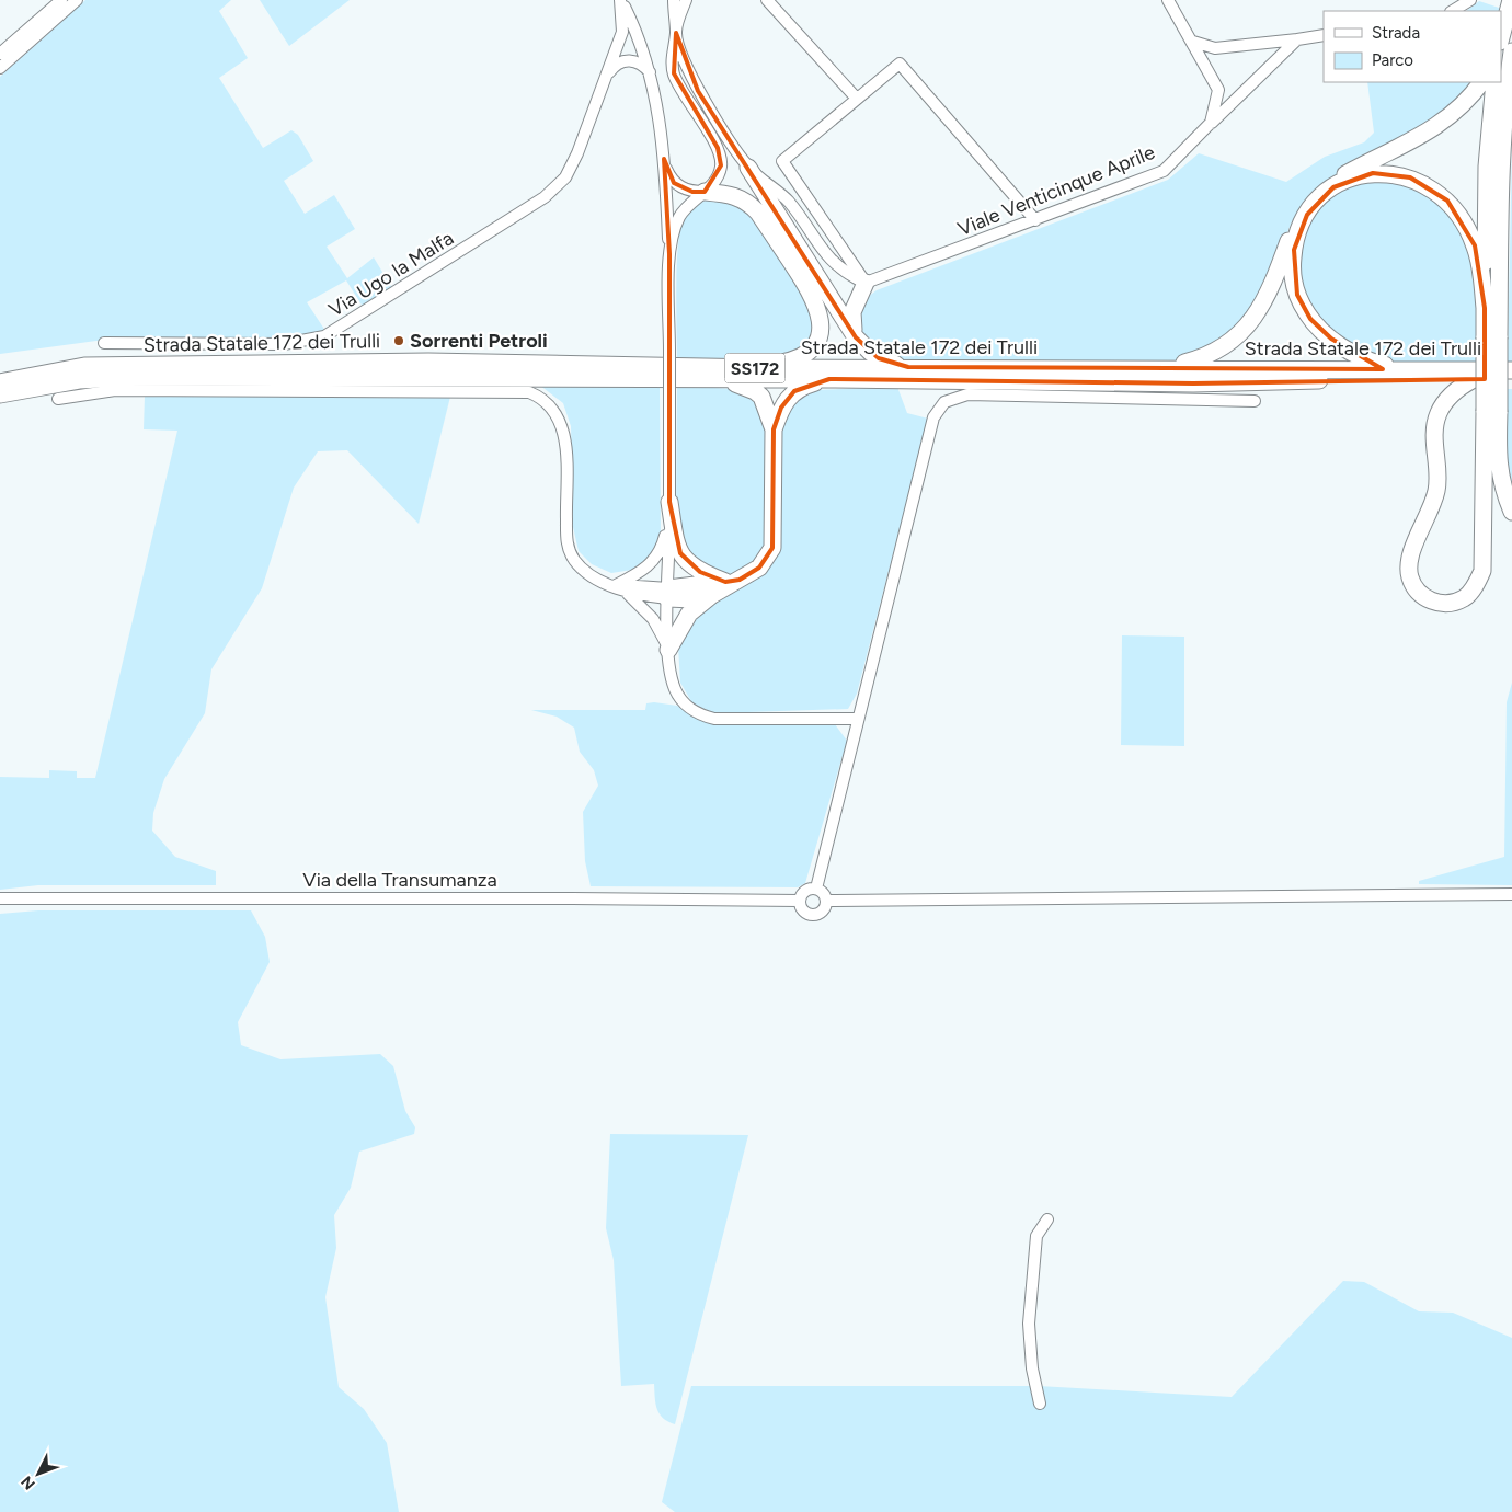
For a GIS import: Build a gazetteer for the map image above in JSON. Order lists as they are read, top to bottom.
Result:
{
  "streets": {
    "highway": ["Strada Statale 172 dei Trulli", "SS172"],
    "street": ["Viale Venticinque Aprile", "Via Ugo la Malfa", "Via della Transumanza"]
  },
  "places": ["Sorrenti Petroli"],
  "legend": ["Strada", "Parco"],
  "north": "bottom left"
}
